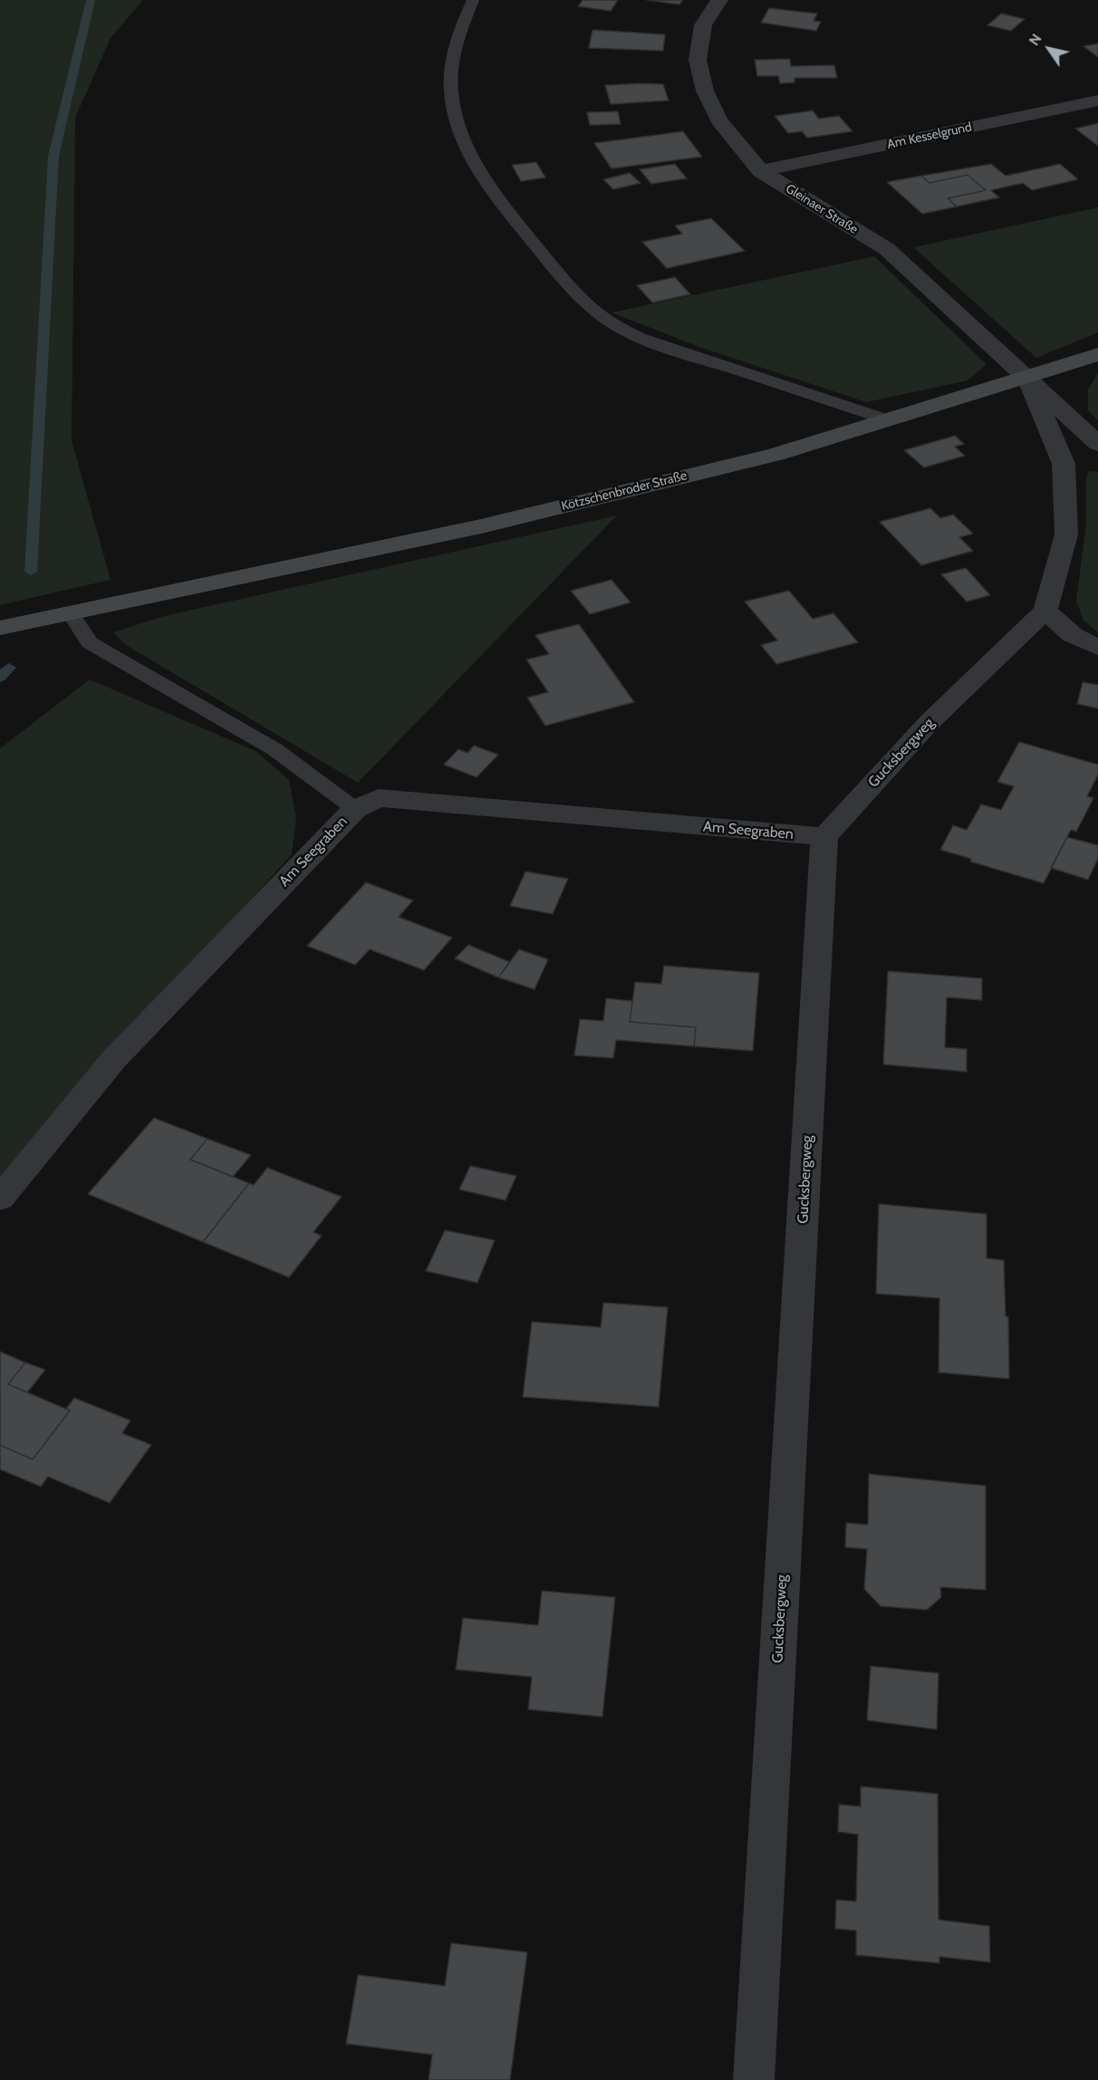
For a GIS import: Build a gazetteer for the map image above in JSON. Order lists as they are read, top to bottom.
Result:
{
  "streets": {
    "street": [
      "Am Kesselgrund",
      "Gleinaer Straße",
      "Kötzschenbroder Straße",
      "Gucksbergweg",
      "Am Seegraben"
    ]
  },
  "crossings": [
    ["Am Kesselgrund", "Gleinaer Straße"],
    ["Gleinaer Straße", "Kötzschenbroder Straße"],
    ["Gucksbergweg", "Am Seegraben"]
  ],
  "north": "top left"
}
